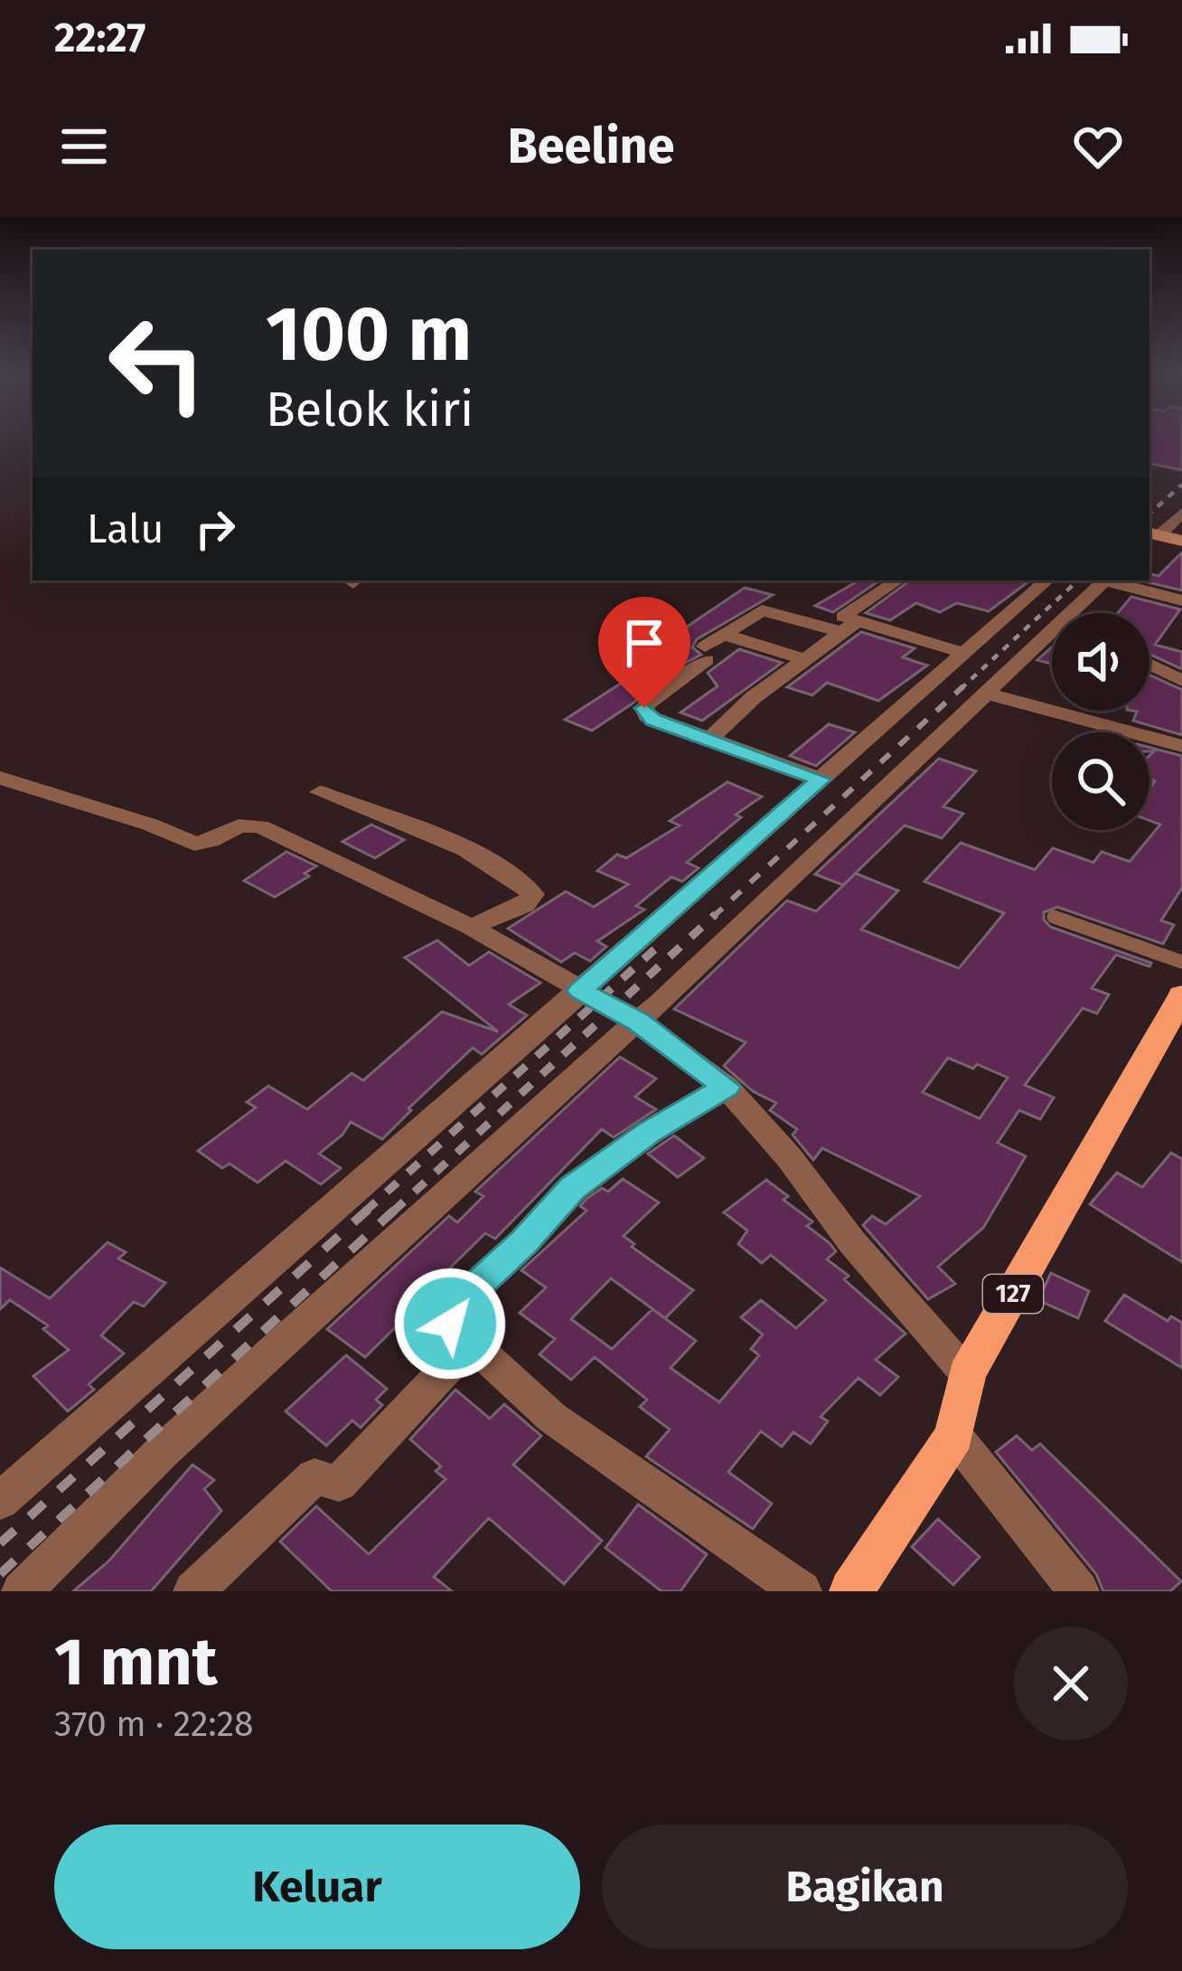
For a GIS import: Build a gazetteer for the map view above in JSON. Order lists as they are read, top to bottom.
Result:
{
  "streets": {
    "main road": ["127"]
  },
  "page": {
    "status": "22:27",
    "header": "Beeline",
    "turn": ["100 m", "Belok kiri"],
    "then": "Lalu",
    "heading": ["1 mnt", "370 m · 22:28"],
    "buttons": ["Keluar", "Bagikan"]
  }
}
